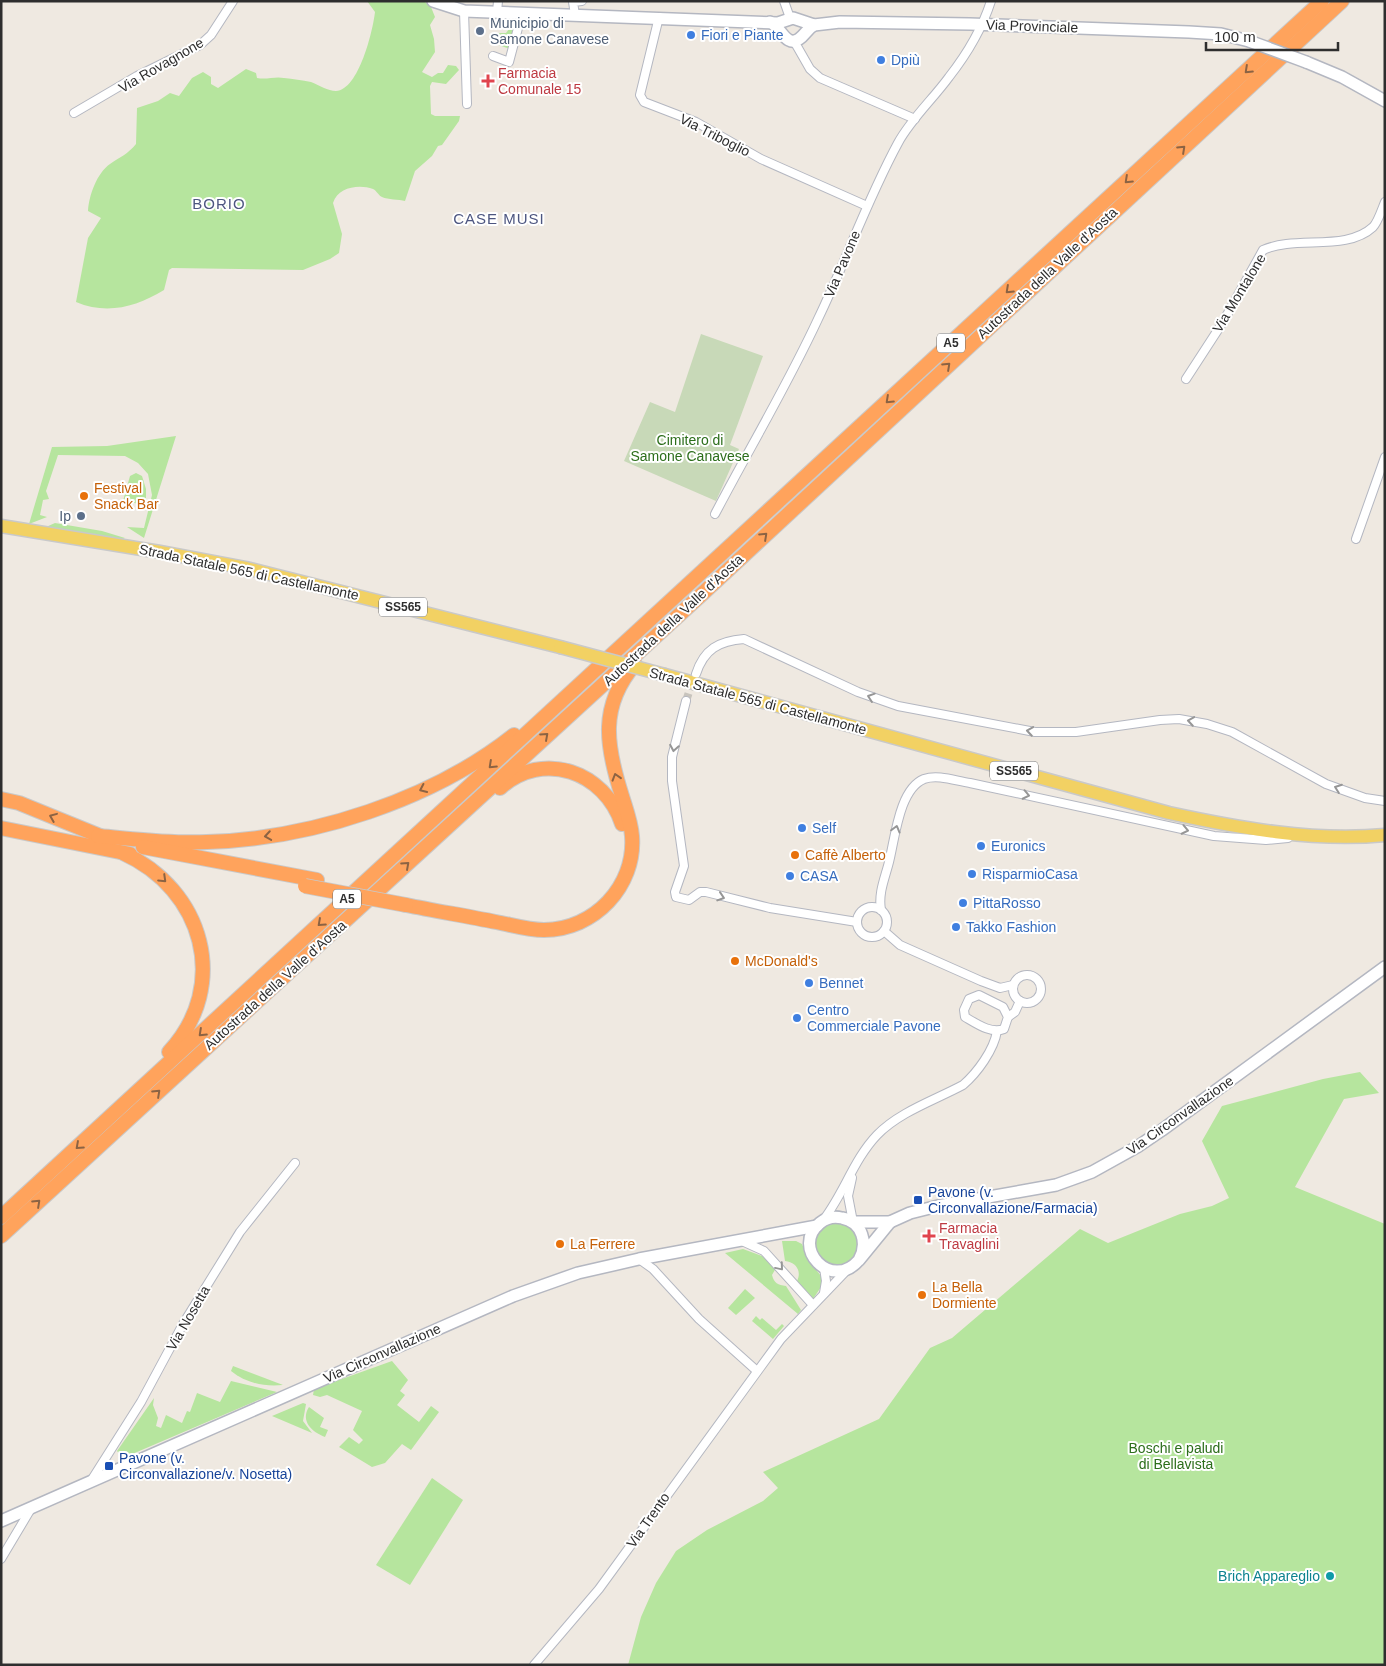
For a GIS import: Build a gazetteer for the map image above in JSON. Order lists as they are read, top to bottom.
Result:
{
  "streets": {
    "highway": ["Autostrada della Valle d'Aosta", "A5"],
    "main road": [
      "Via Provinciale",
      "Strada Statale 565 di Castellamonte",
      "SS565",
      "Via Circonvallazione"
    ],
    "street": [
      "Via Rovagnone",
      "Via Triboglio",
      "Via Pavone",
      "Via Montalone",
      "Via Nosetta",
      "Via Trento"
    ]
  },
  "crossings": [
    ["Via Provinciale", "Via Triboglio"],
    ["Via Provinciale", "Via Pavone"],
    ["Via Triboglio", "Via Pavone"],
    ["Via Circonvallazione", "Via Nosetta"],
    ["Via Circonvallazione", "Via Trento"]
  ],
  "districts": ["BORIO", "CASE MUSI"],
  "parks": ["Cimitero di Samone Canavese", "Boschi e paludi di Bellavista"],
  "places": {
    "other": [
      "Municipio di Samone Canavese",
      "Fiori e Piante",
      "Dpiù",
      "Festival Snack Bar",
      "Ip",
      "Self",
      "Euronics",
      "Caffè Alberto",
      "RisparmioCasa",
      "CASA",
      "PittaRosso",
      "Takko Fashion",
      "McDonald's",
      "Bennet",
      "Centro Commerciale Pavone",
      "La Ferrere",
      "La Bella Dormiente",
      "Brich Appareglio"
    ],
    "health": ["Farmacia Comunale 15", "Farmacia Travaglini"],
    "transit": ["Pavone (v. Circonvallazione/Farmacia)", "Pavone (v. Circonvallazione/v. Nosetta)"]
  },
  "scale_bar": "100 m"
}
